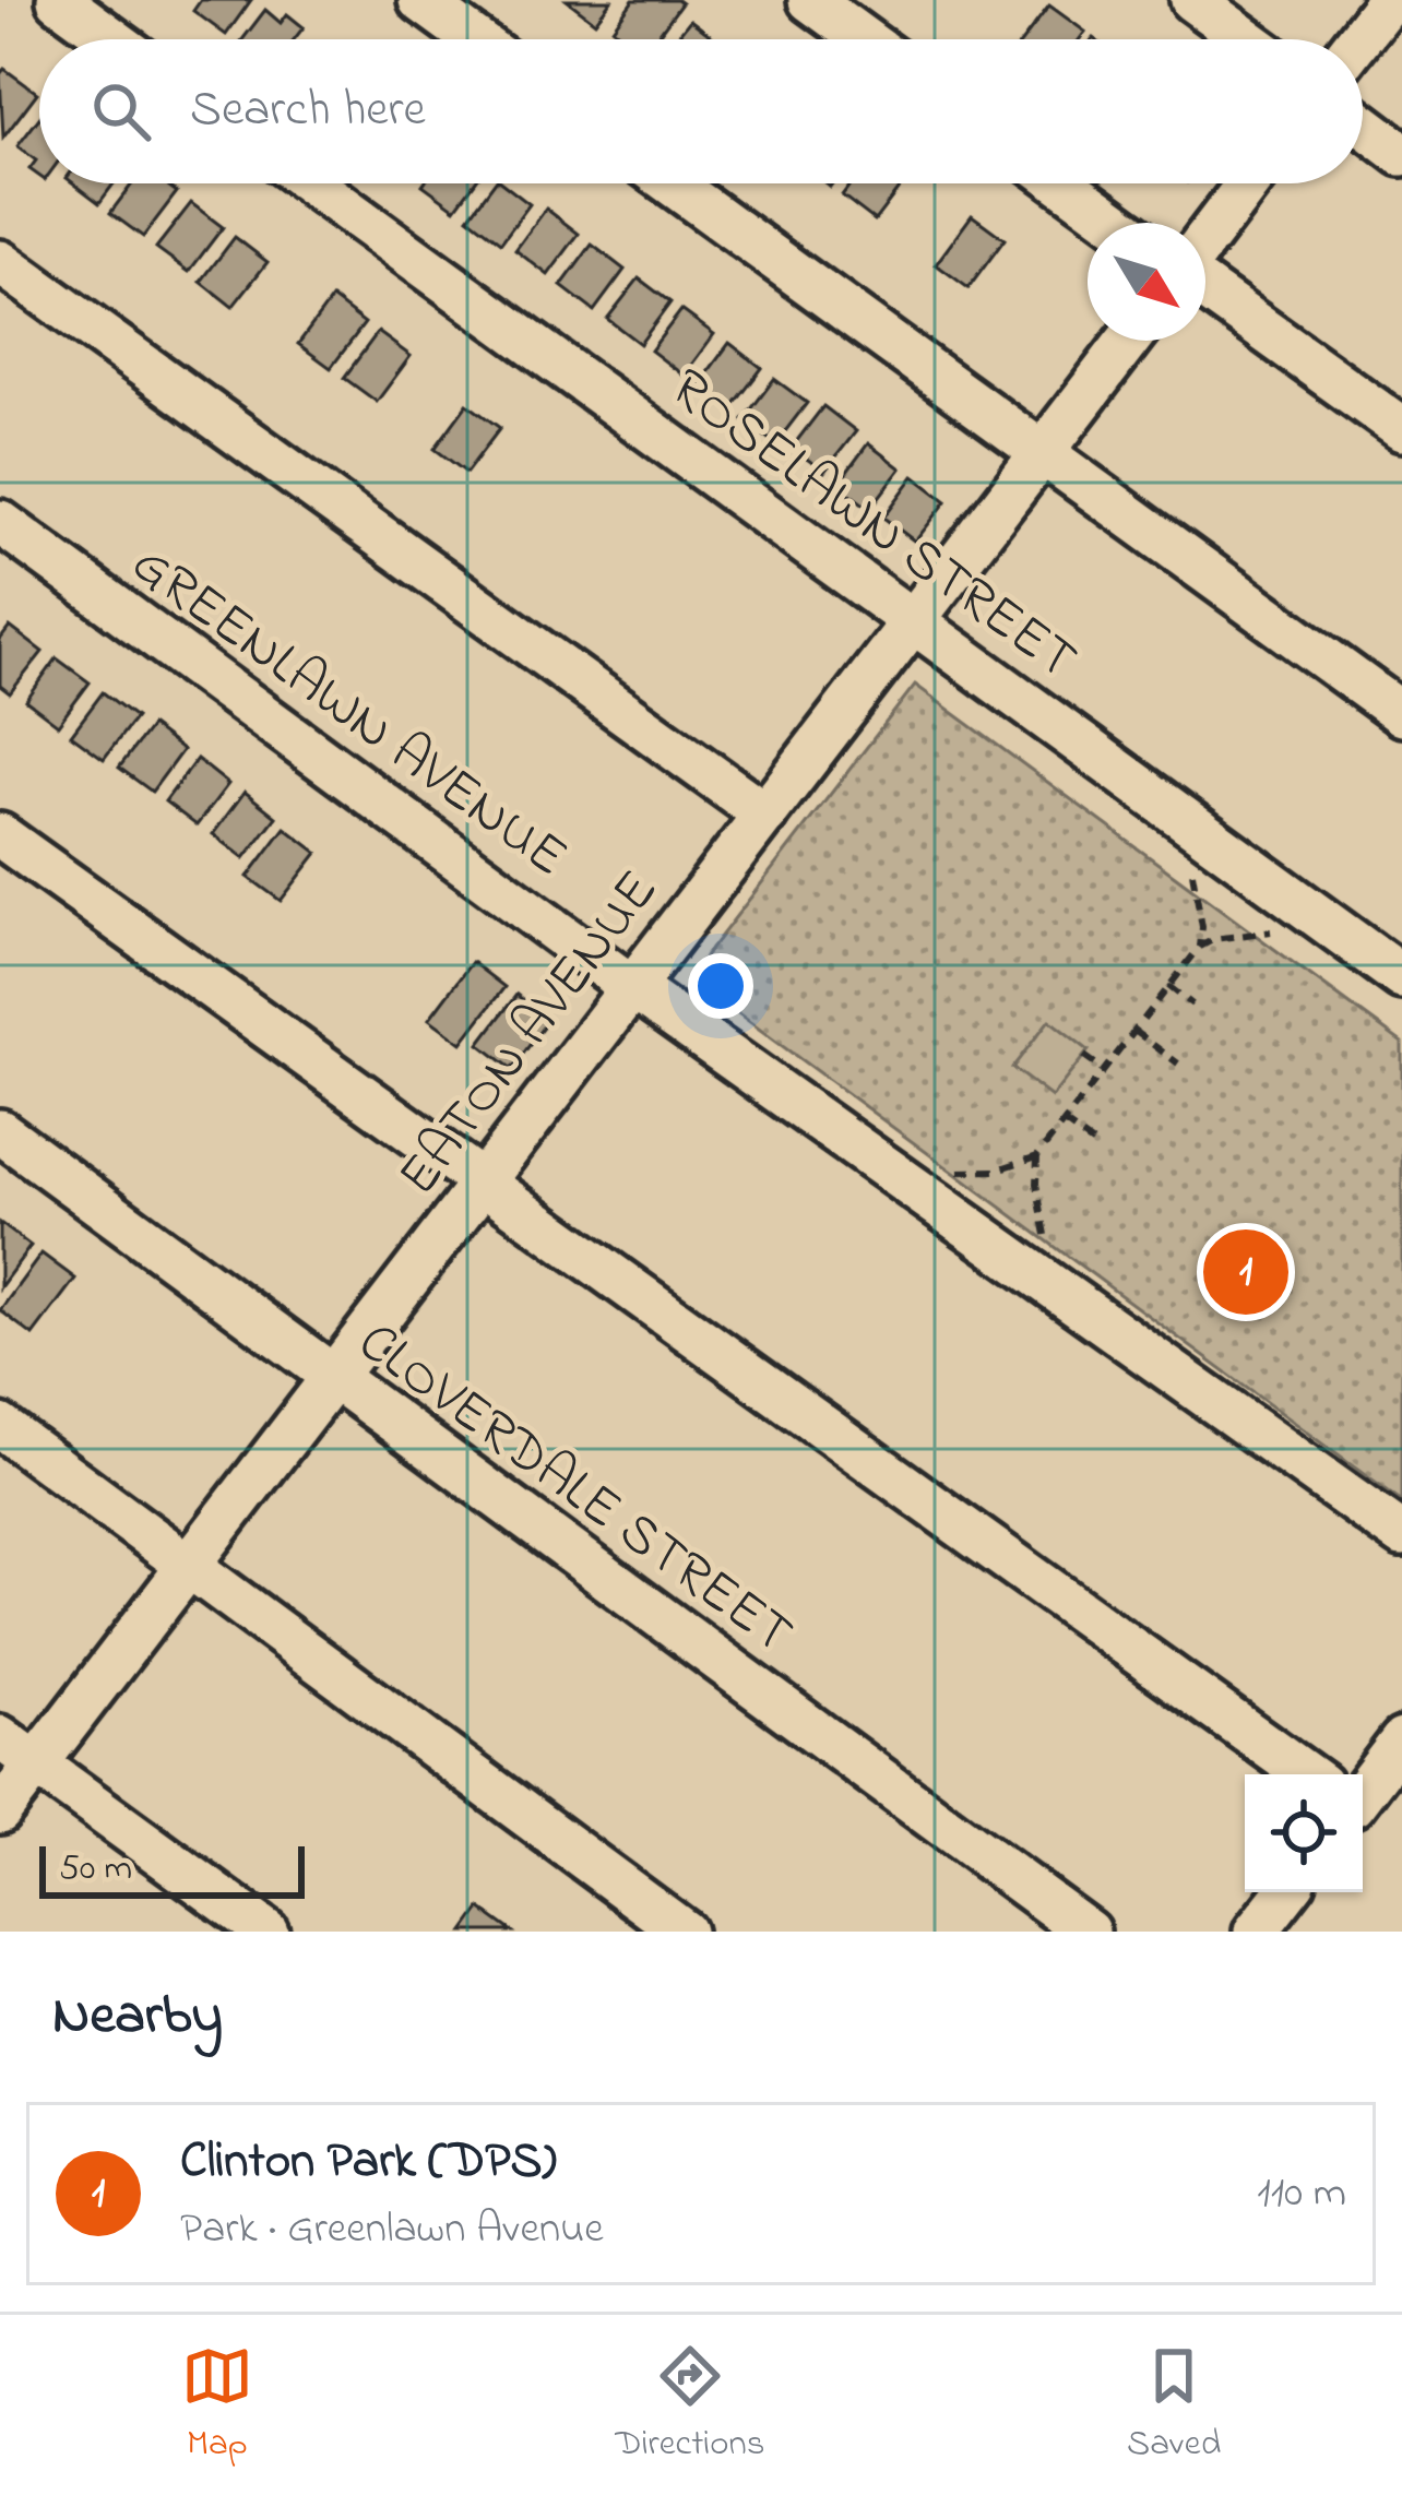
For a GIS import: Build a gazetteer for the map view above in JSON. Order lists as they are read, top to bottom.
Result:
{
  "streets": {
    "street": [
      "ROSELAWN STREET",
      "GREENLAWN AVENUE",
      "EATON AVENUE",
      "CLOVERDALE STREET"
    ]
  },
  "crossings": [
    ["ROSELAWN STREET", "EATON AVENUE"],
    ["GREENLAWN AVENUE", "EATON AVENUE"],
    ["EATON AVENUE", "CLOVERDALE STREET"]
  ],
  "scale_bar": "50 m",
  "north": "bottom right",
  "page": {
    "search": "Search here",
    "pins": "1",
    "scale": "50 m",
    "heading": "Nearby",
    "list": [
      {
        "mark": "1",
        "name": "Clinton Park (DPS)",
        "note": "Park · Greenlawn Avenue",
        "value": "110 m"
      }
    ],
    "nav": ["Map", "Directions", "Saved"]
  }
}
